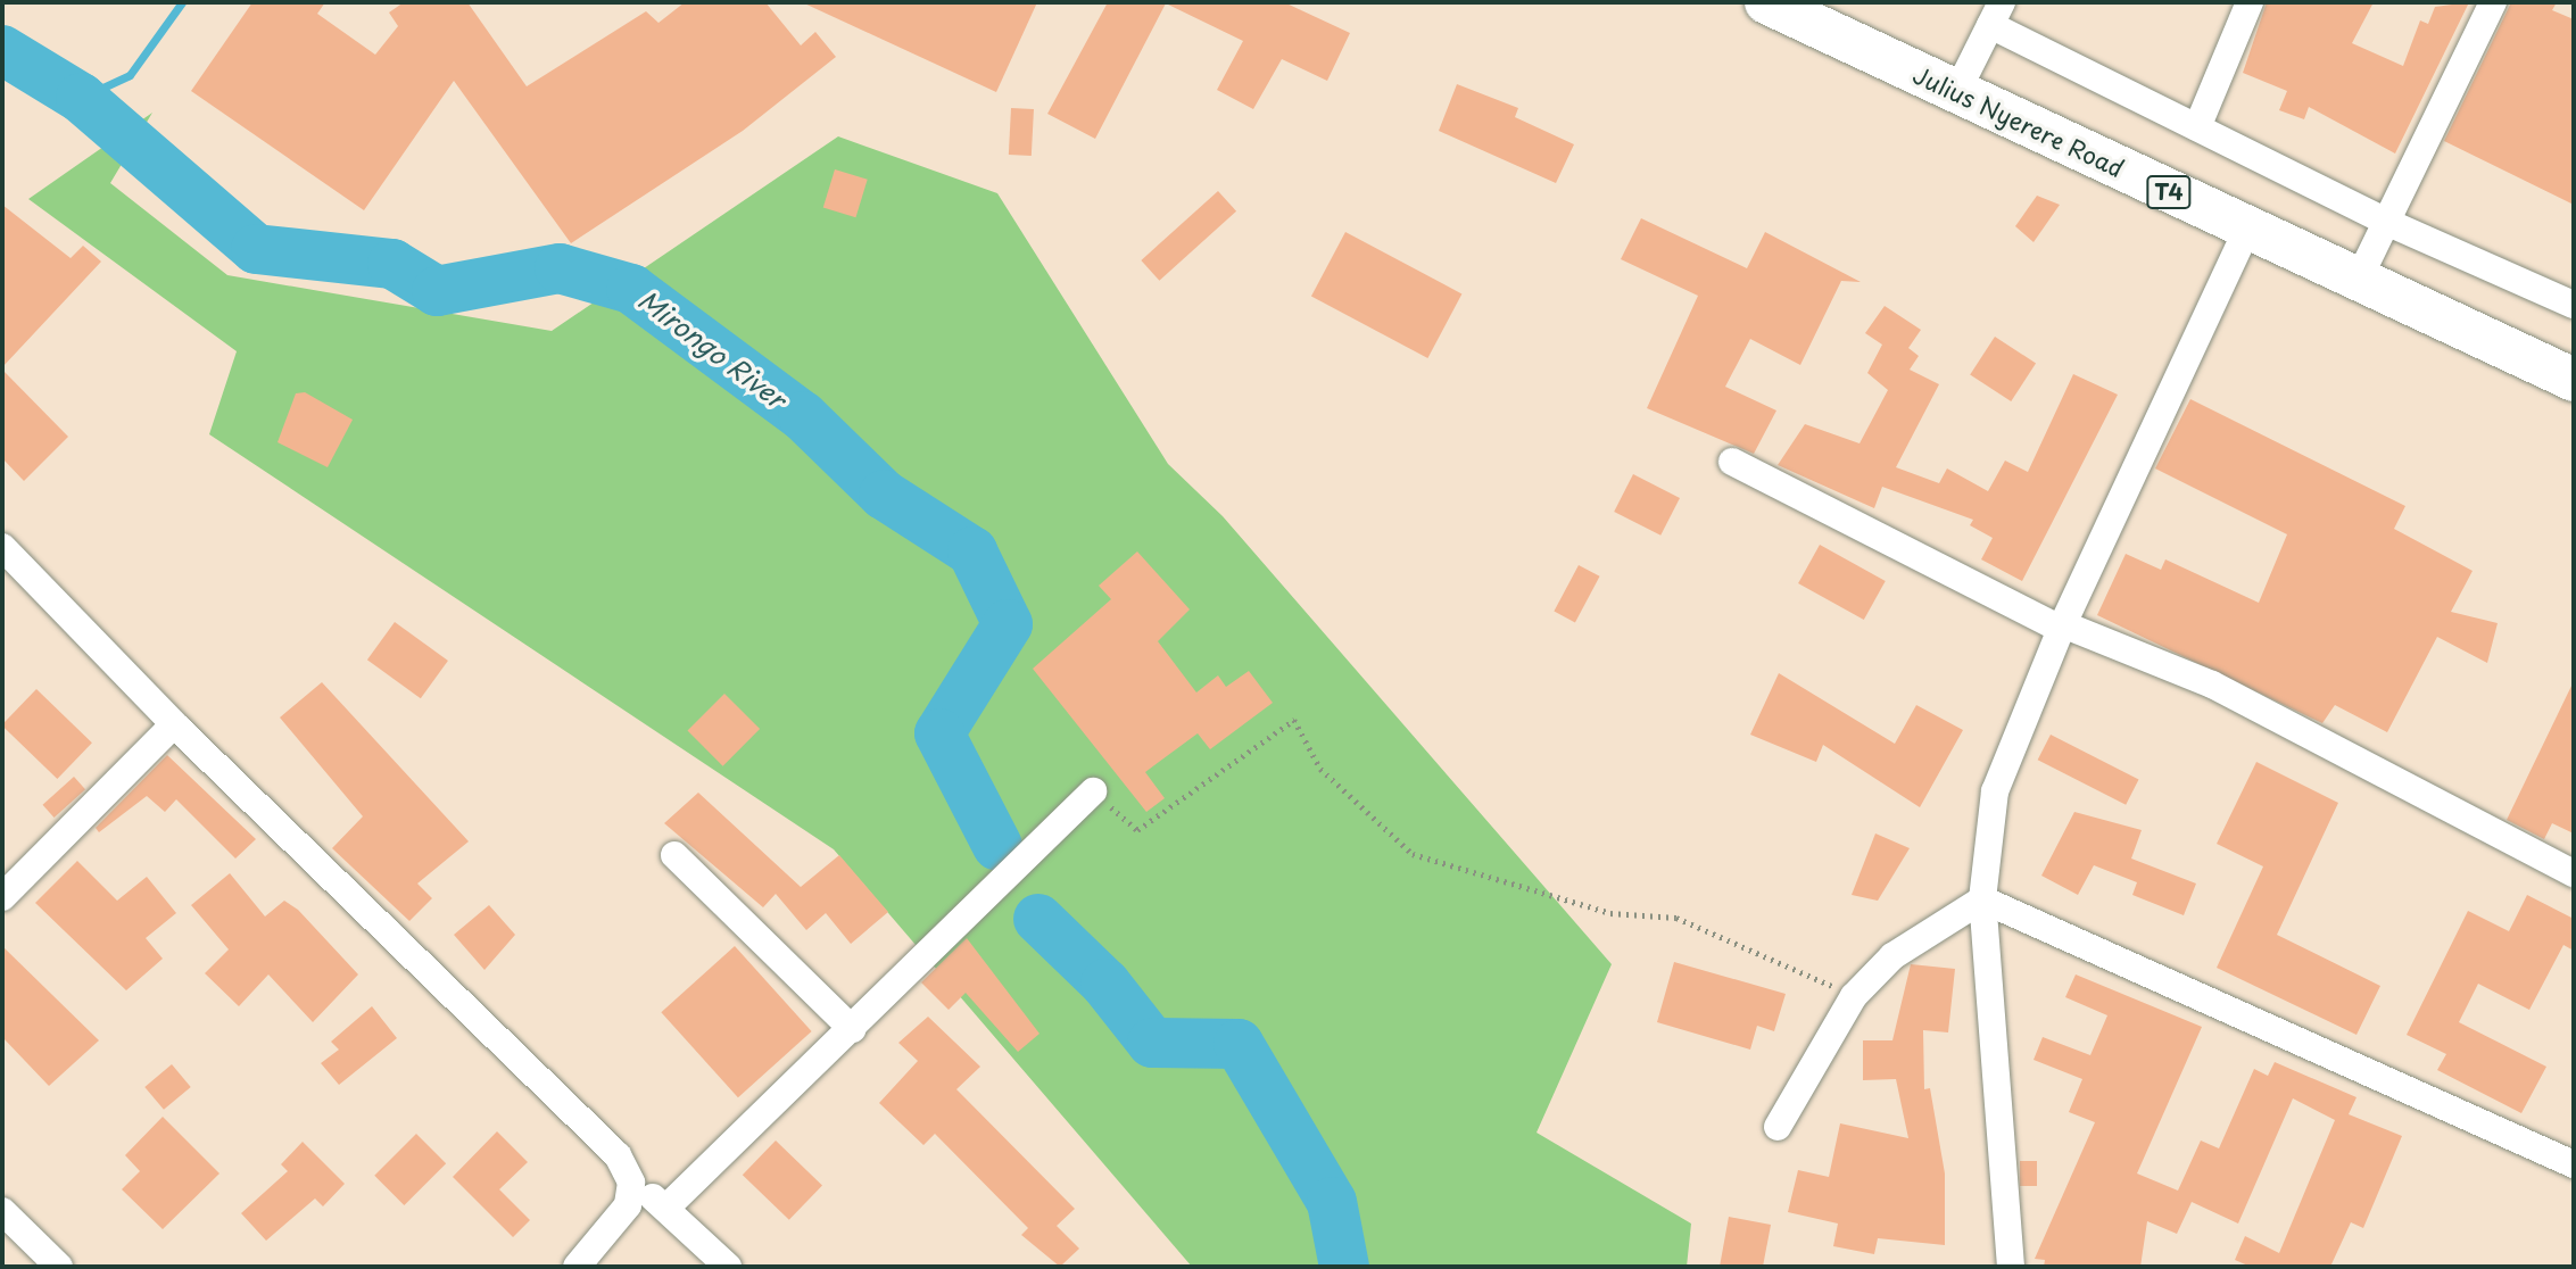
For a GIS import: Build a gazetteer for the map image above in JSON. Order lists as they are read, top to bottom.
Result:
{
  "streets": {
    "highway": ["Julius Nyerere Road", "T4"]
  },
  "water": ["Mirongo River"]
}
